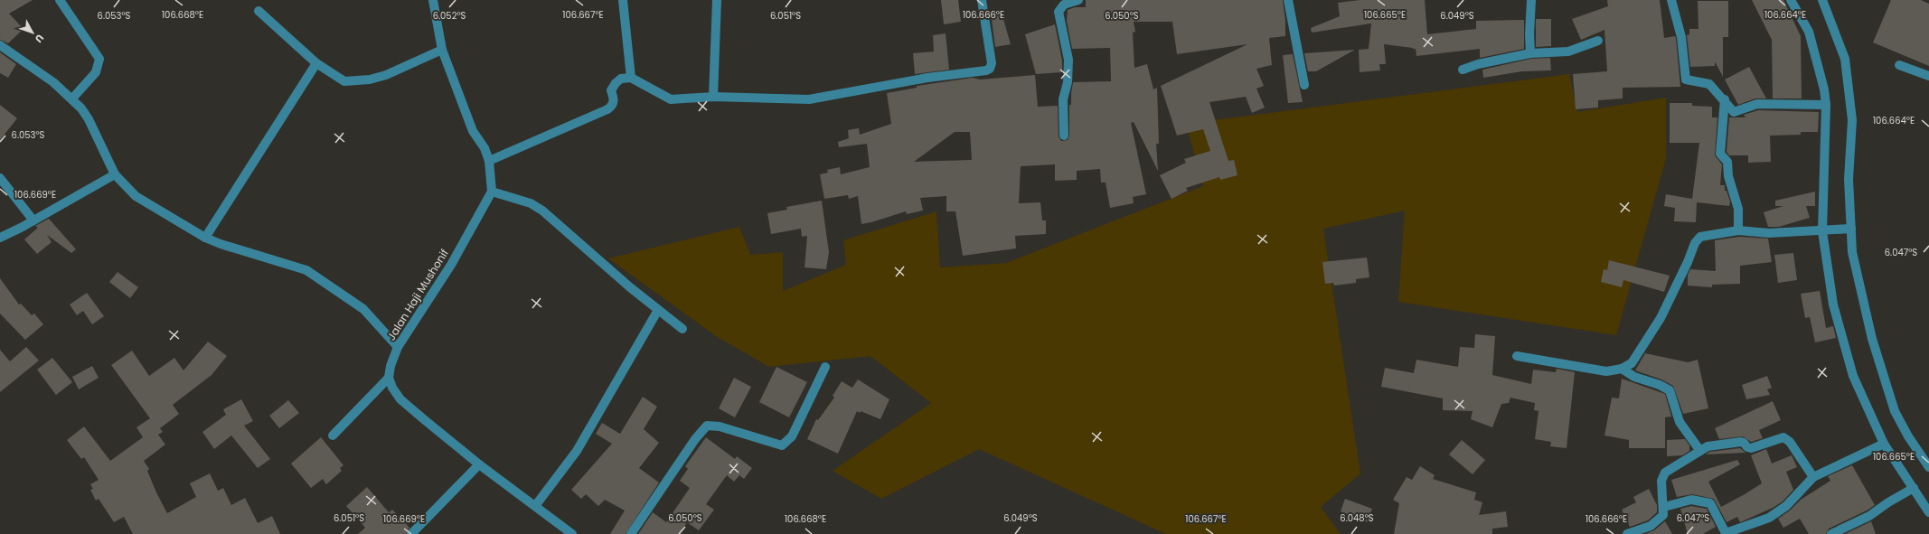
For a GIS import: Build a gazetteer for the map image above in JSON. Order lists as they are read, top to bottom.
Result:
{
  "streets": {
    "street": ["Jalan Haji Mushonif"]
  },
  "north": "bottom right",
  "coordinates": [
    "106.668°E",
    "106.667°E",
    "106.666°E",
    "106.665°E",
    "106.664°E",
    "6.053°S",
    "6.052°S",
    "6.051°S",
    "6.050°S",
    "6.049°S",
    "106.669°E",
    "6.047°S",
    "6.048°S"
  ]
}
